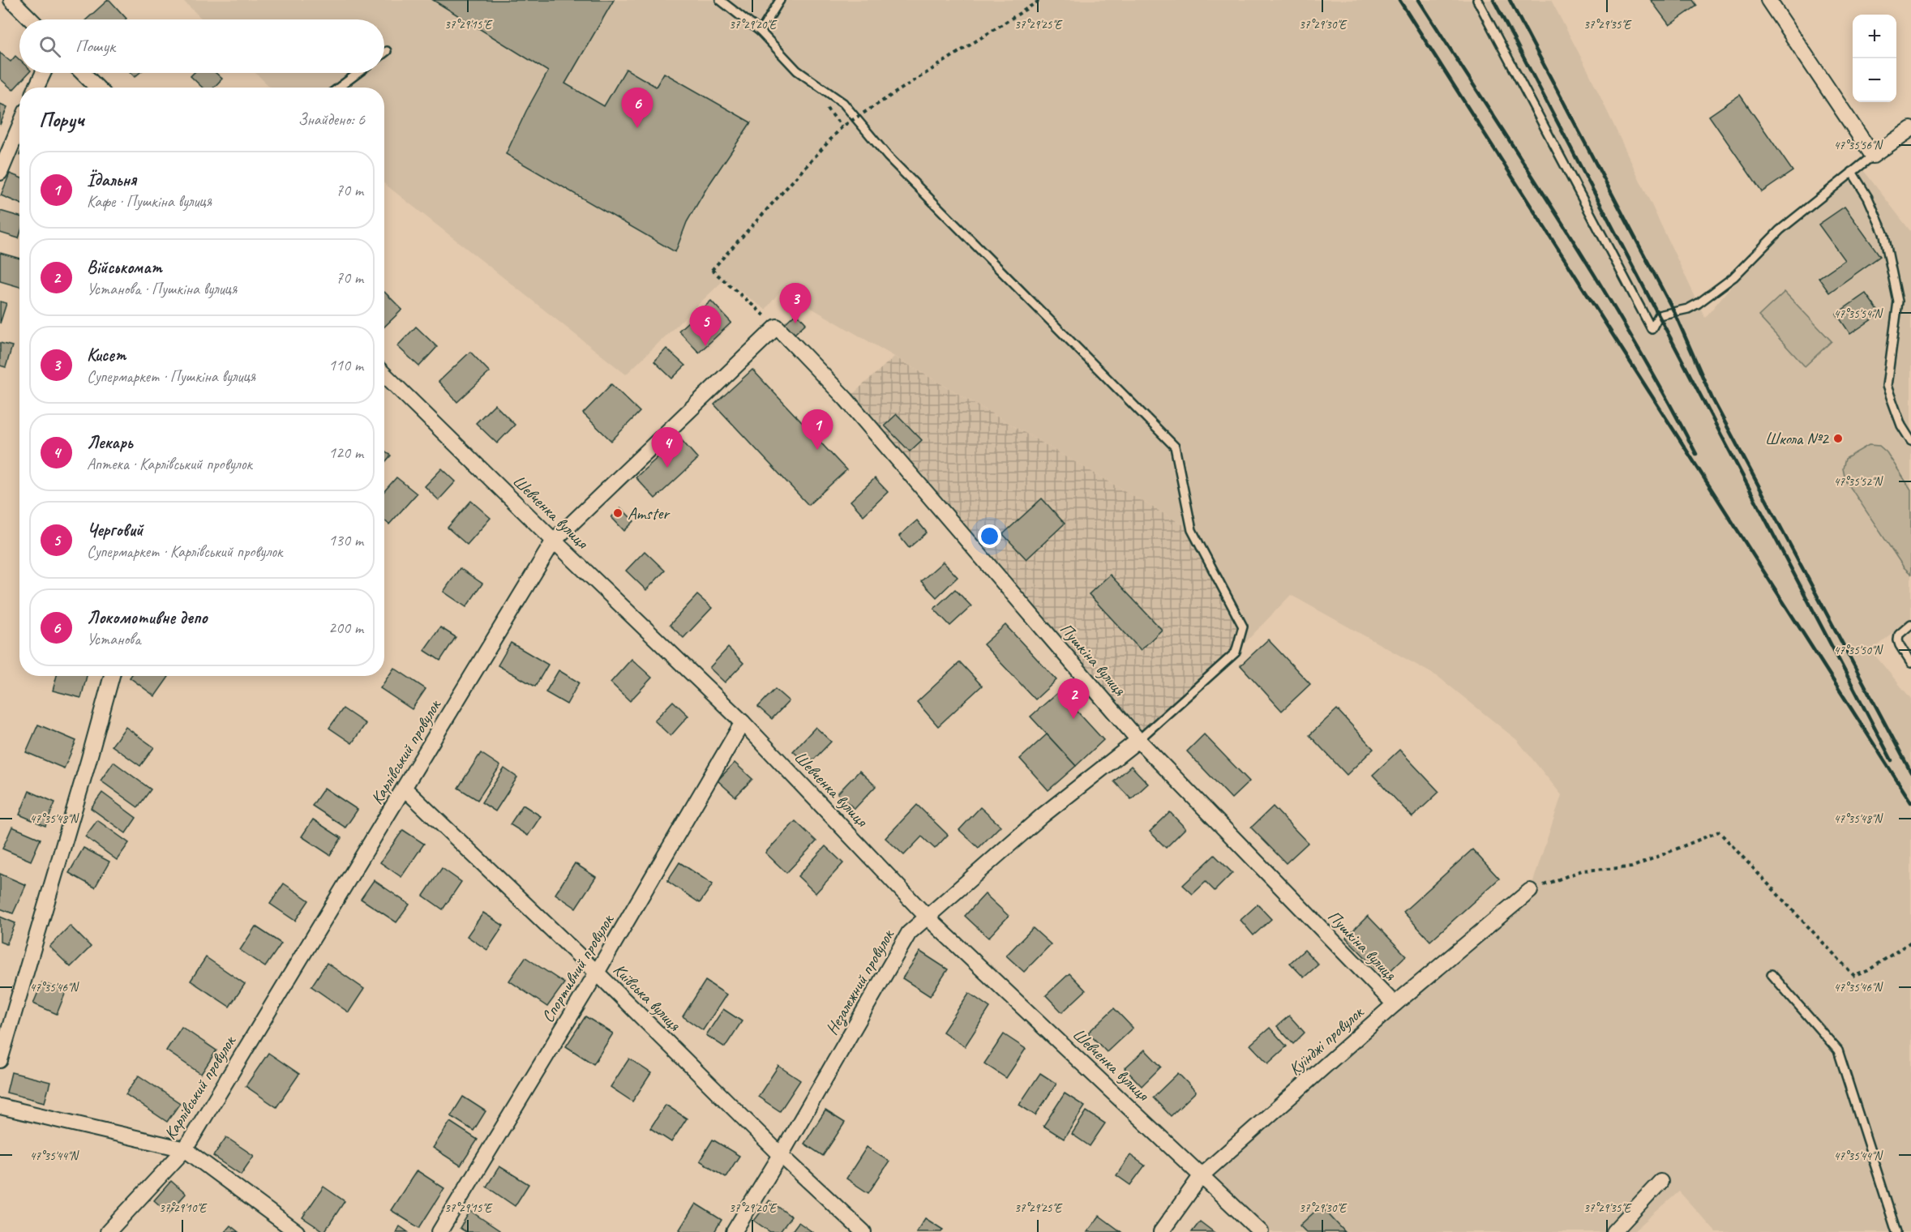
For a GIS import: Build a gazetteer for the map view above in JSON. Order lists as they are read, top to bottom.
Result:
{
  "streets": {
    "street": [
      "Шевченка вулиця",
      "Пушкіна вулиця",
      "Карлівський провулок",
      "Спортивний провулок",
      "Незалежний провулок",
      "Київська вулиця",
      "Куїнджі провулок"
    ]
  },
  "crossings": [
    ["Шевченка вулиця", "Карлівський провулок"],
    ["Шевченка вулиця", "Спортивний провулок"],
    ["Шевченка вулиця", "Незалежний провулок"],
    ["Шевченка вулиця", "Куїнджі провулок"],
    ["Пушкіна вулиця", "Карлівський провулок"],
    ["Пушкіна вулиця", "Незалежний провулок"],
    ["Пушкіна вулиця", "Куїнджі провулок"],
    ["Карлівський провулок", "Київська вулиця"],
    ["Спортивний провулок", "Київська вулиця"],
    ["Незалежний провулок", "Київська вулиця"]
  ],
  "places": ["Школа №2", "Amster"],
  "page": {
    "map_buttons": ["+", "−"],
    "search": "Пошук",
    "pins": [
      "6",
      "3",
      "5",
      "1",
      "4",
      "2"
    ],
    "heading": ["Поруч", "Знайдено: 6"],
    "list": [
      {
        "mark": "1",
        "name": "Їдальня",
        "note": "Кафе · Пушкіна вулиця",
        "value": "70 m"
      },
      {
        "mark": "2",
        "name": "Військомат",
        "note": "Установа · Пушкіна вулиця",
        "value": "70 m"
      },
      {
        "mark": "3",
        "name": "Кисет",
        "note": "Супермаркет · Пушкіна вулиця",
        "value": "110 m"
      },
      {
        "mark": "4",
        "name": "Лекарь",
        "note": "Аптека · Карлівський провулок",
        "value": "120 m"
      },
      {
        "mark": "5",
        "name": "Черговий",
        "note": "Супермаркет · Карлівський провулок",
        "value": "130 m"
      },
      {
        "mark": "6",
        "name": "Локомотивне депо",
        "note": "Установа",
        "value": "200 m"
      }
    ]
  },
  "coordinates": [
    "37°29'15\"E",
    "37°29'20\"E",
    "37°29'25\"E",
    "37°29'30\"E",
    "37°29'35\"E",
    "47°35'56\"N",
    "47°35'54\"N",
    "47°35'52\"N",
    "47°35'50\"N",
    "47°35'48\"N",
    "47°35'46\"N",
    "47°35'44\"N",
    "37°29'10\"E"
  ]
}
